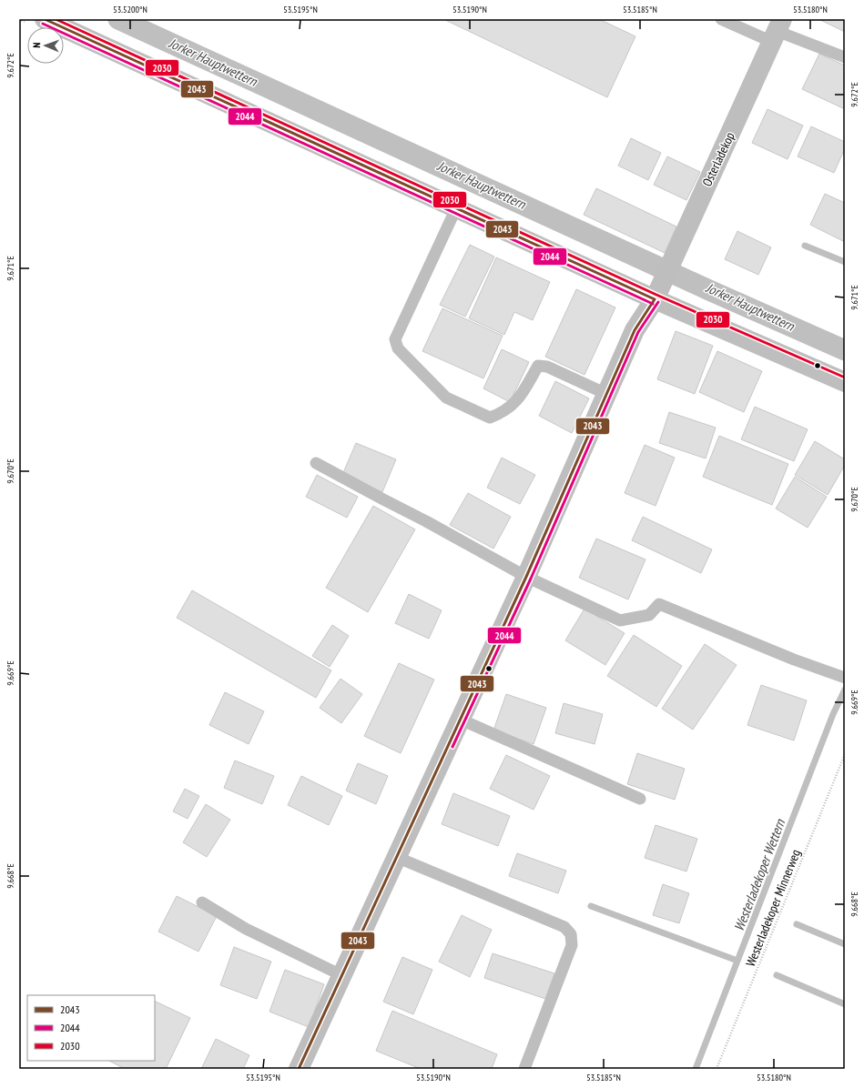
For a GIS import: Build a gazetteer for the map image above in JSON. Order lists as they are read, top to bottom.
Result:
{
  "streets": {
    "street": ["Osterladekop"],
    "path": ["Westerladekoper Minnerweg"]
  },
  "water": ["Jorker Hauptwettern", "Westerladekoper Wettern"],
  "lines": ["transit line 2043", "transit line 2030", "transit line 2044"],
  "legend": ["2043", "2044", "2030"],
  "north": "left",
  "coordinates": [
    "53.5200°N",
    "53.5195°N",
    "53.5190°N",
    "53.5185°N",
    "53.5180°N",
    "9.672°E",
    "9.671°E",
    "9.670°E",
    "9.669°E",
    "9.668°E"
  ]
}
